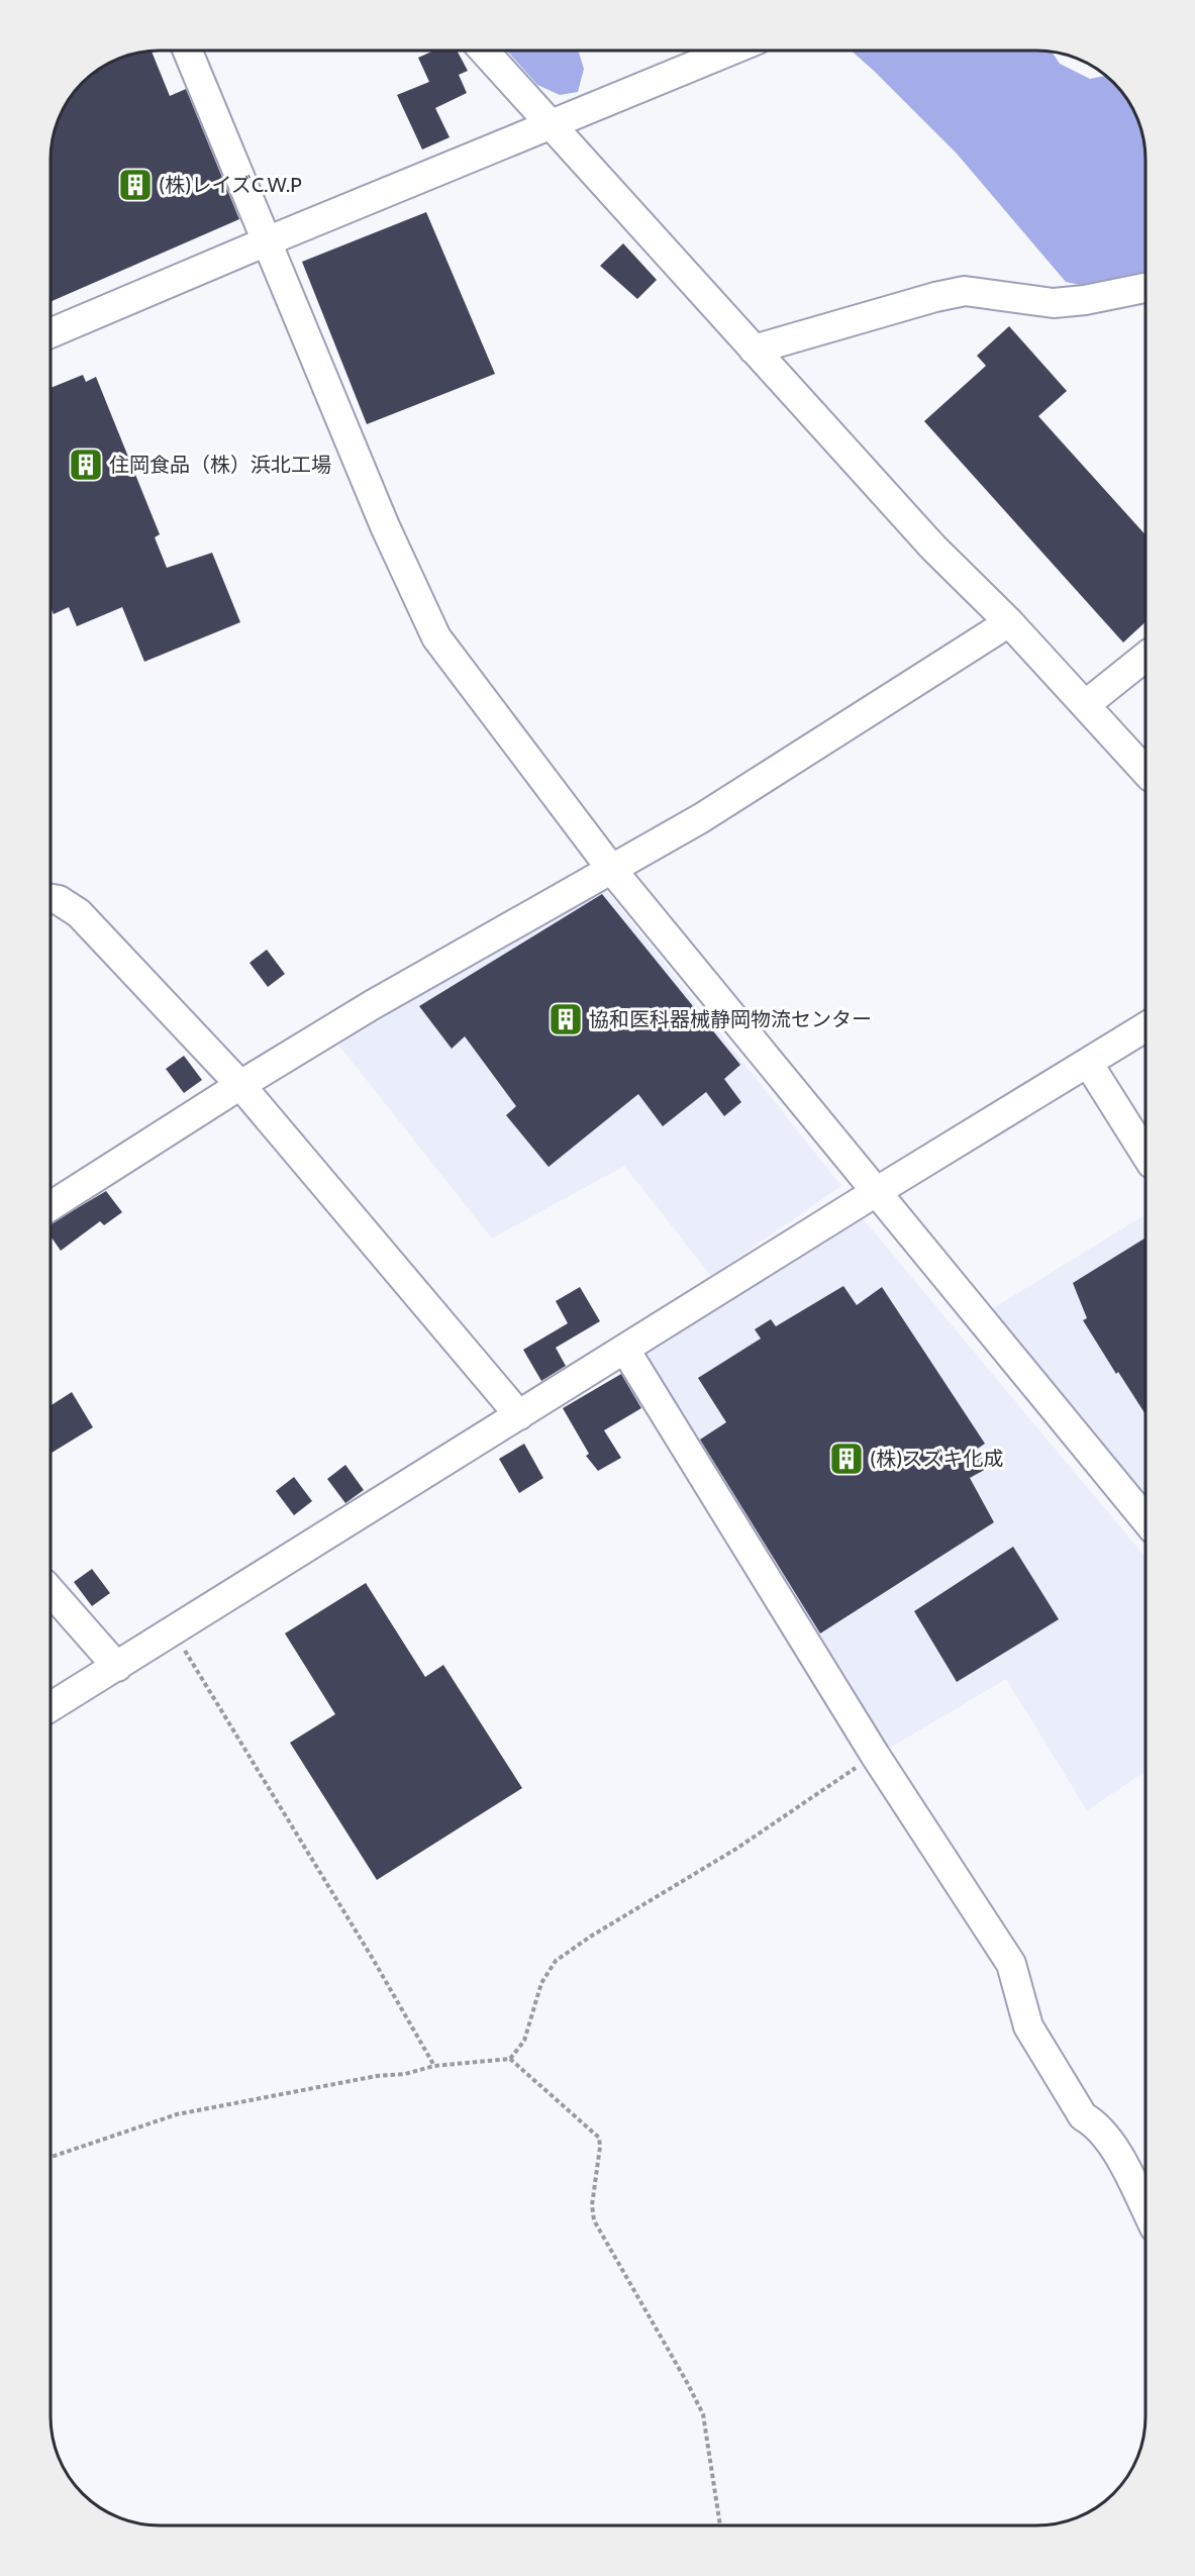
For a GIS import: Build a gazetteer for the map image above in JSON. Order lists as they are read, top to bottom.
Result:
{
  "places": {
    "building": [
      "(株)レイズC.W.P",
      "住岡食品（株）浜北工場",
      "協和医科器械静岡物流センター",
      "(株)スズキ化成"
    ]
  }
}
